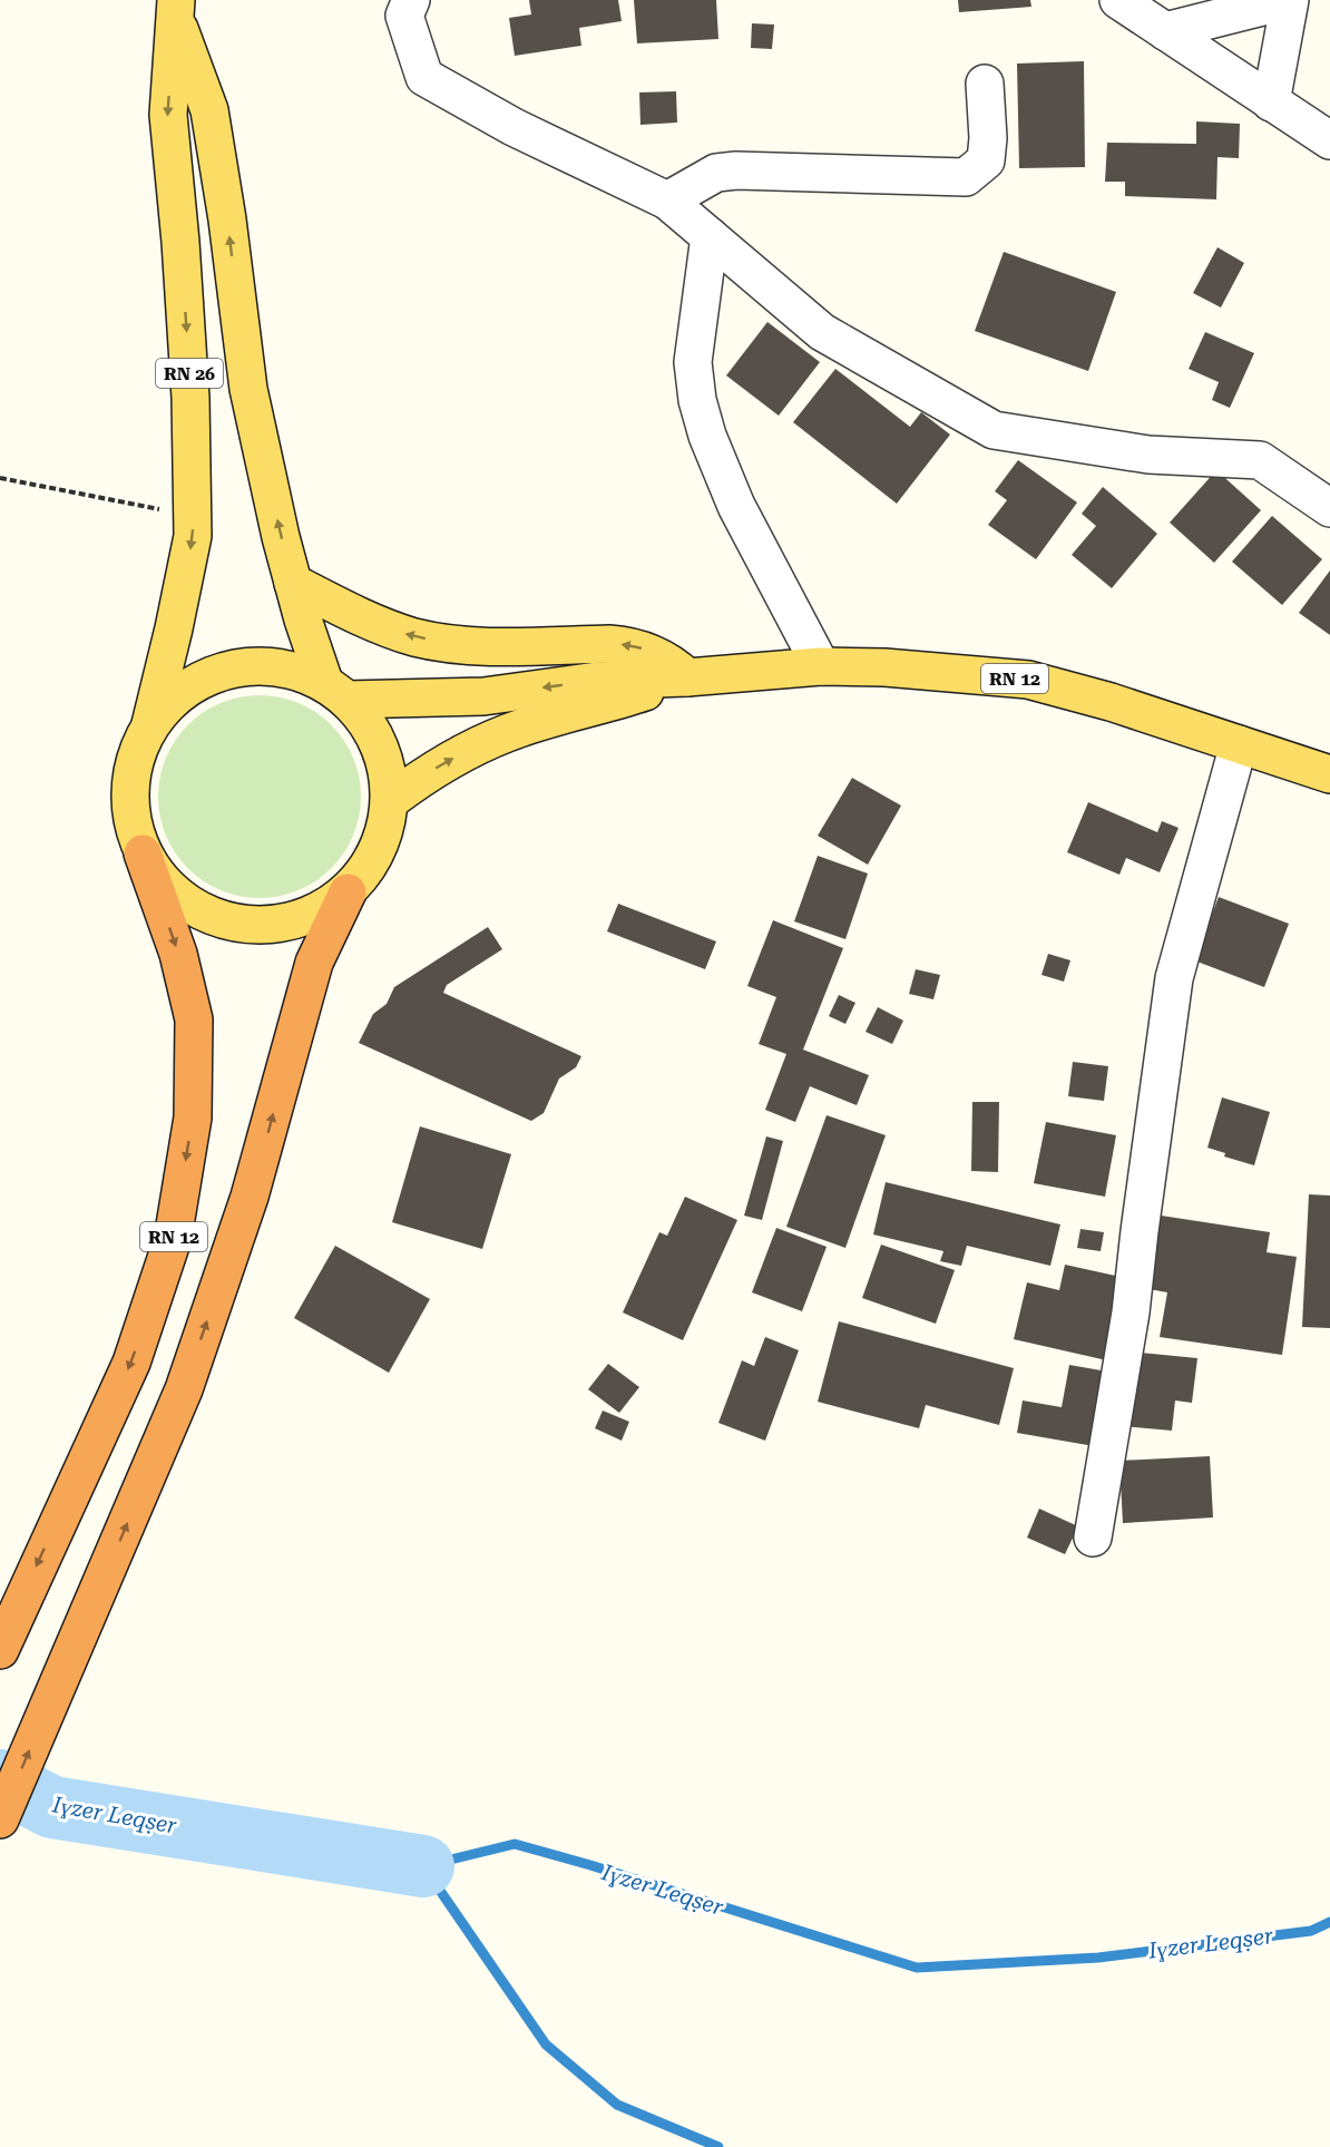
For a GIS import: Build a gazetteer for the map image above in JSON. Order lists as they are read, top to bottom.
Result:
{
  "streets": {
    "highway": ["RN 12"],
    "main road": ["RN 26"]
  },
  "crossings": [
    ["RN 26", "RN 12"]
  ],
  "water": ["Iɣzer Leqṣer"]
}
